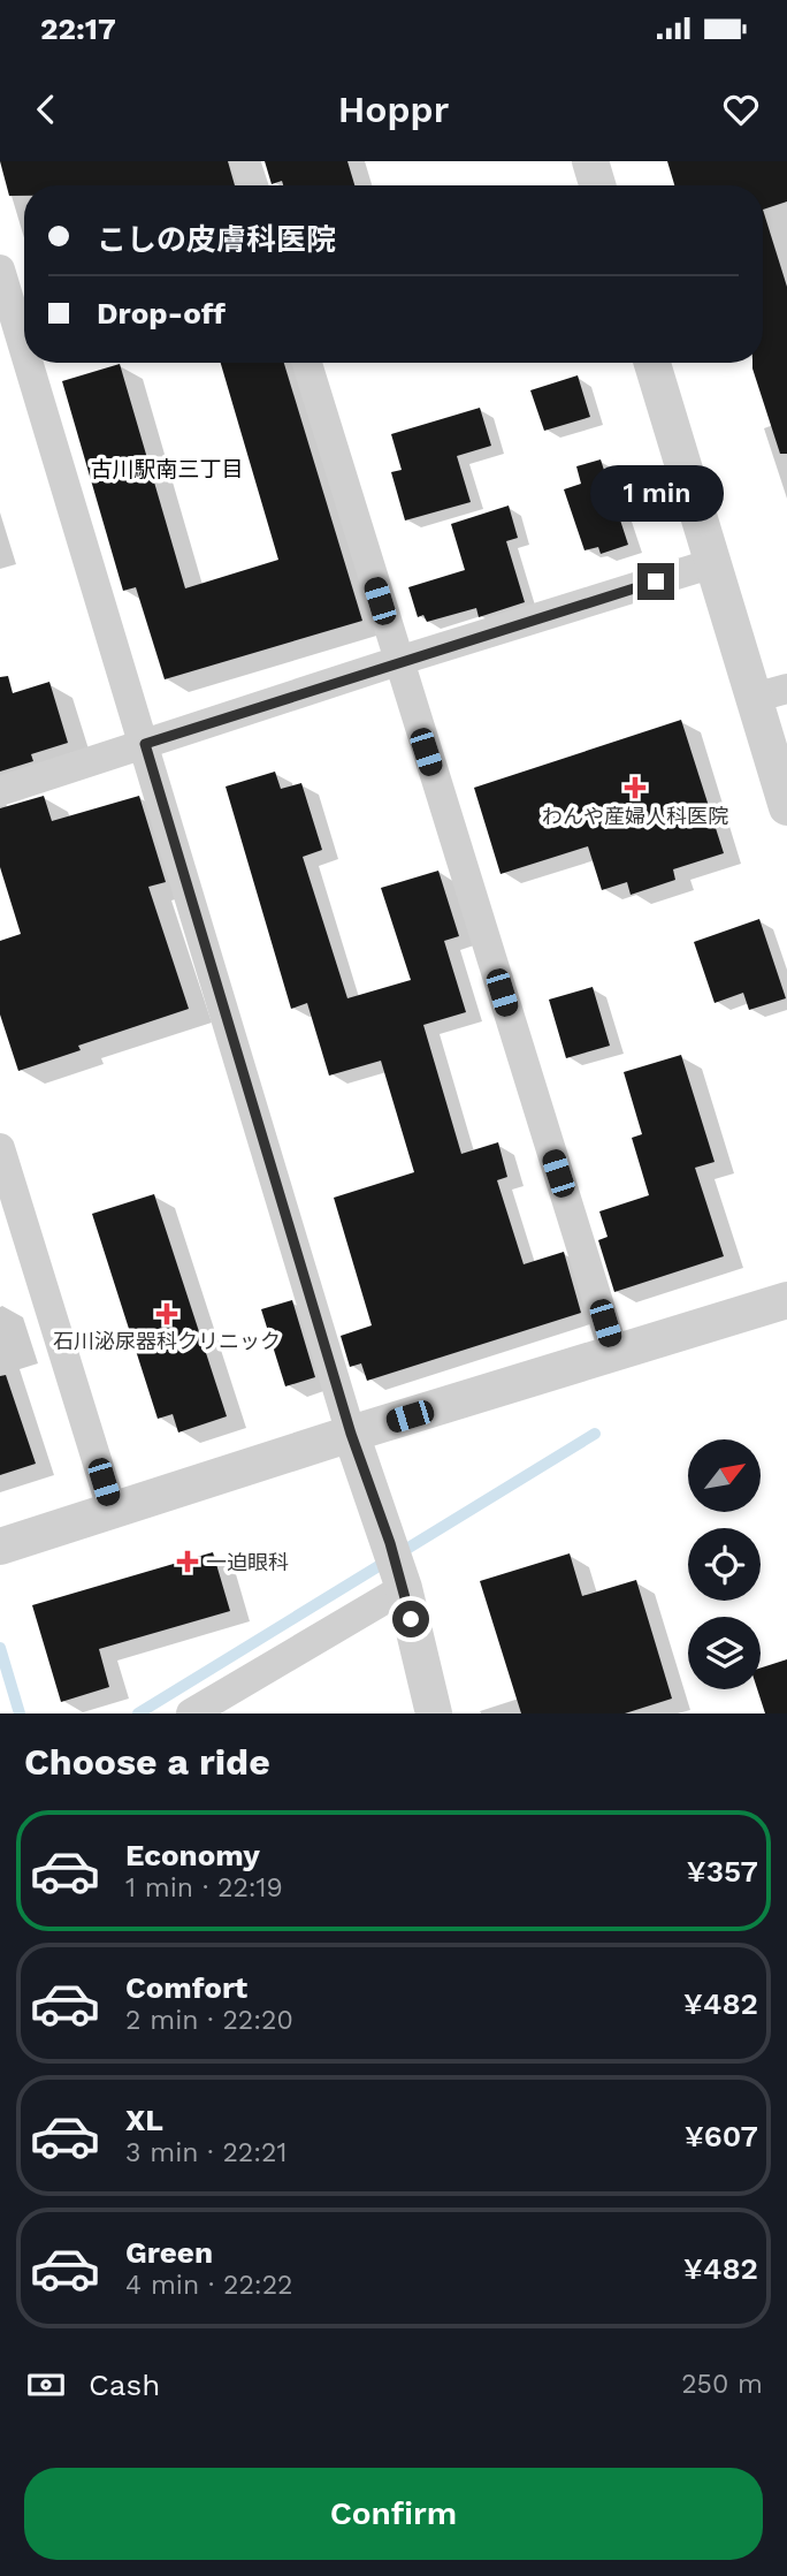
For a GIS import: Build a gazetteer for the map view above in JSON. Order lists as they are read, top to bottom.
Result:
{
  "districts": ["古川駅南三丁目"],
  "places": {
    "health": ["わんや産婦人科医院", "石川泌尿器科クリニック", "一迫眼科"]
  },
  "north": "top right",
  "page": {
    "status": "22:17",
    "header": "Hoppr",
    "banner": ["こしの皮膚科医院", "Drop-off"],
    "bubble": "1 min",
    "heading": "Choose a ride",
    "list": [
      {
        "name": "Economy",
        "note": "1 min · 22:19",
        "value": "¥357"
      },
      {
        "name": "Comfort",
        "note": "2 min · 22:20",
        "value": "¥482"
      },
      {
        "name": "XL",
        "note": "3 min · 22:21",
        "value": "¥607"
      },
      {
        "name": "Green",
        "note": "4 min · 22:22",
        "value": "¥482"
      }
    ],
    "pay": ["Cash", "250 m"],
    "buttons": "Confirm"
  }
}
